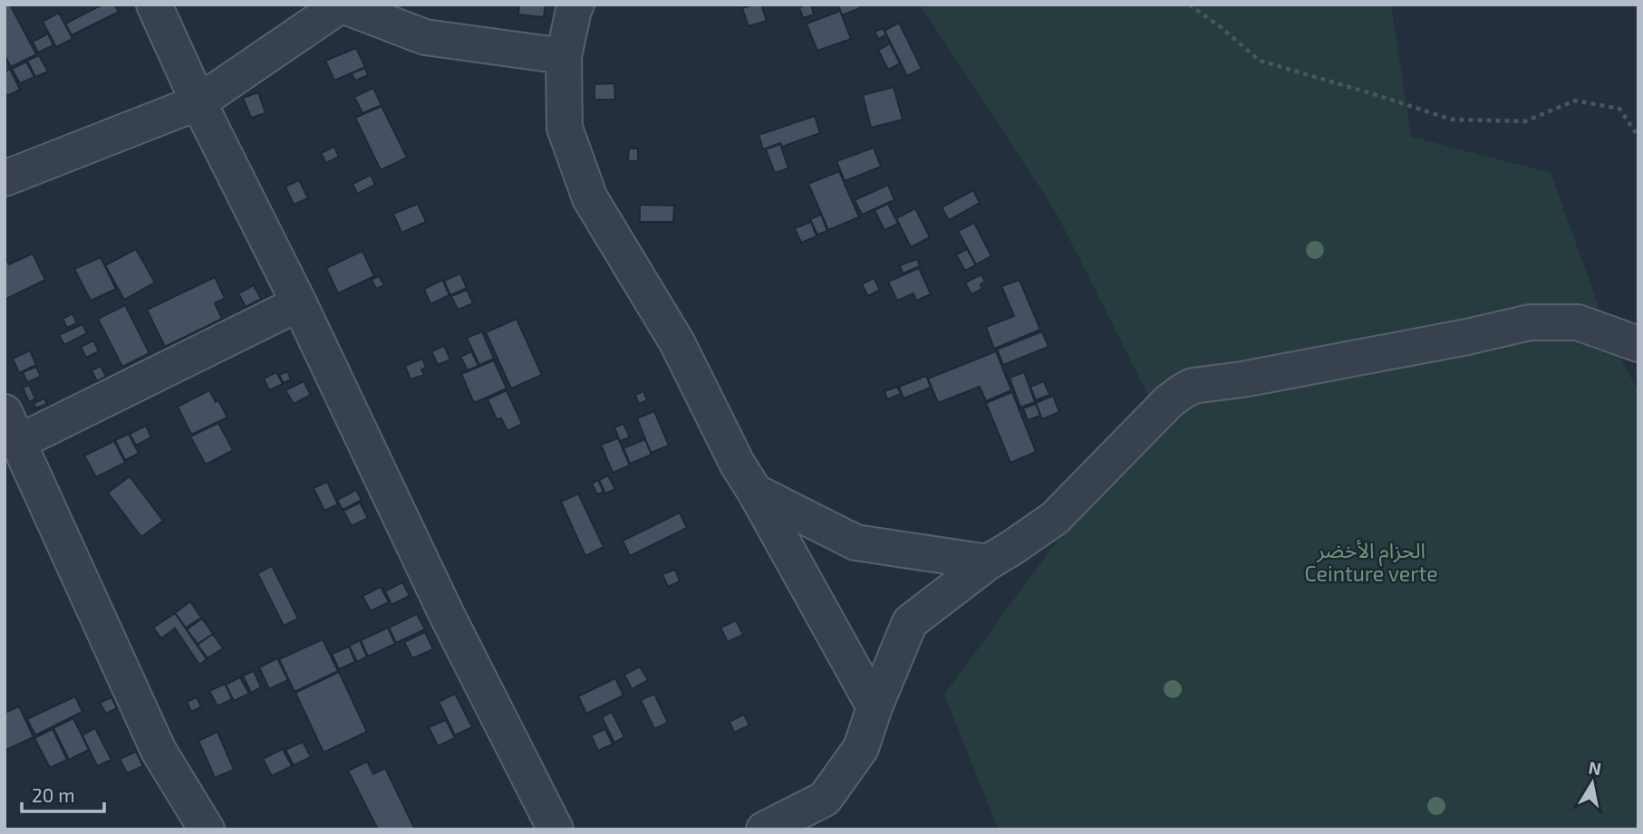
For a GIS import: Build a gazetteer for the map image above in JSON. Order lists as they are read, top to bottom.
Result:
{
  "parks": ["الحزام الأخضر Ceinture verte"],
  "scale_bar": "20 m",
  "north": "top"
}
